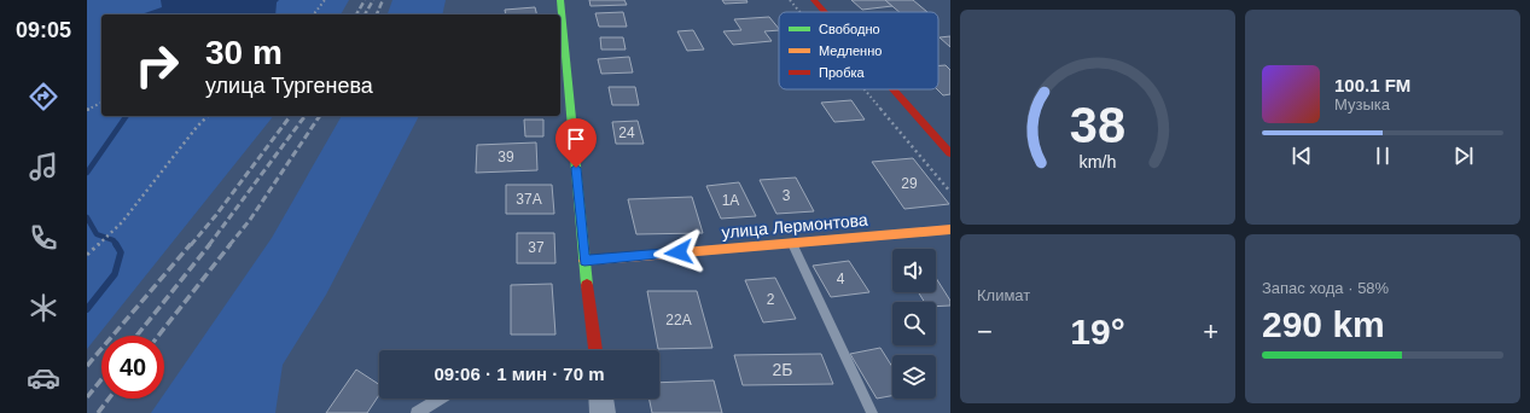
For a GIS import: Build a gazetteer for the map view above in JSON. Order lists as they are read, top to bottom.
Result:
{
  "streets": {
    "street": ["улица Лермонтова"]
  },
  "house_numbers": [
    "24",
    "39",
    "29",
    "3",
    "37А",
    "1А",
    "37",
    "4",
    "2",
    "22А",
    "2Б"
  ],
  "legend": ["Свободно", "Медленно", "Пробка"],
  "page": {
    "tabs": "09:05",
    "turn": ["30 m", "улица Тургенева"],
    "song": ["100.1 FM", "Музыка"],
    "tile": [
      "Климат",
      ["Запас хода · 58%", "290 km"]
    ],
    "heat": ["−", "19°", "+"],
    "limit": "40",
    "trip": "09:06 · 1 мин · 70 m",
    "gauge": ["38", "km/h"]
  }
}
